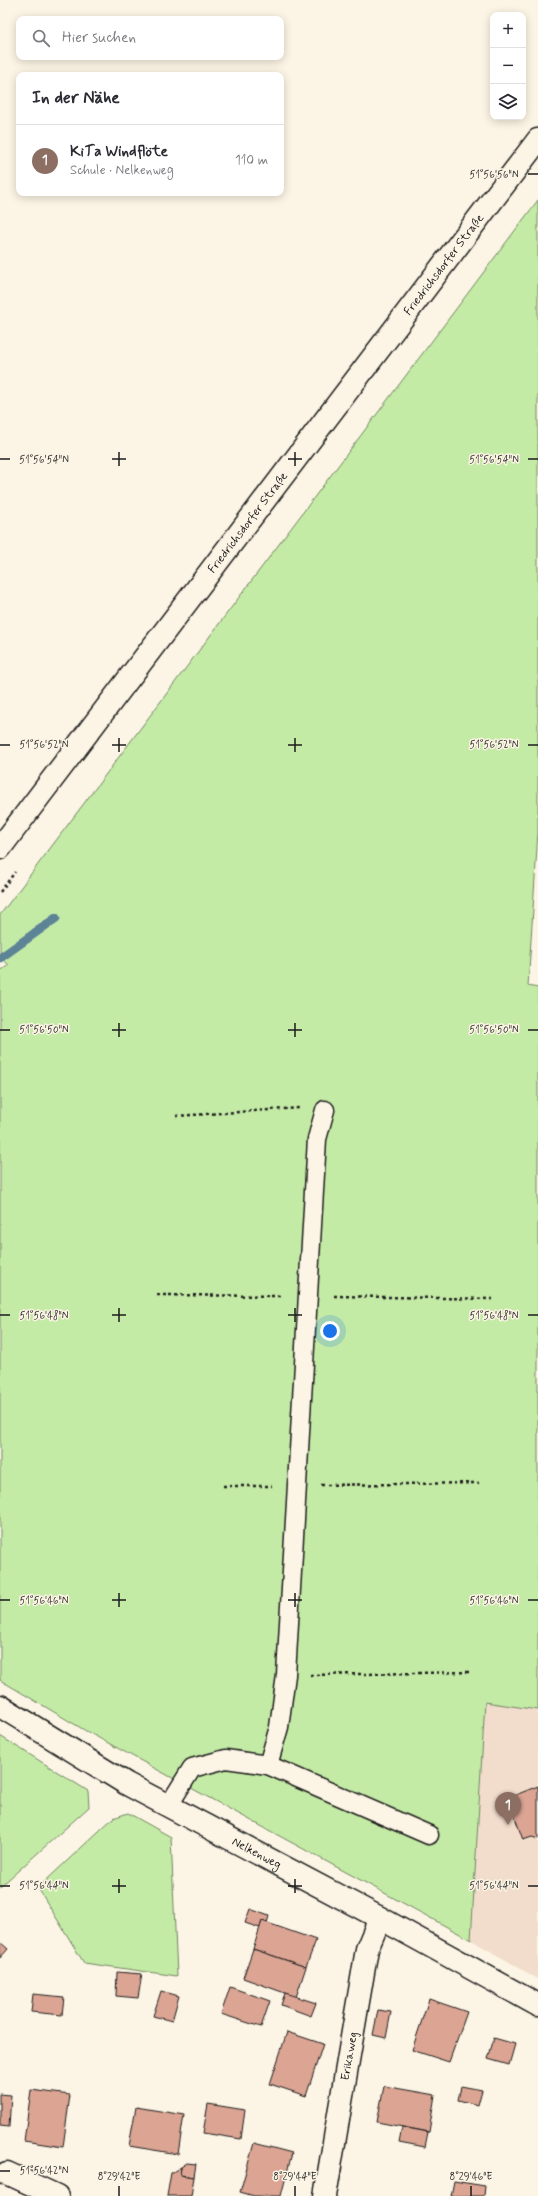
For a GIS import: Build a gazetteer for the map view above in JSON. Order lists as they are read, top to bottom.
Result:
{
  "streets": {
    "street": ["Friedrichsdorfer Straße", "Nelkenweg", "Erikaweg"]
  },
  "crossings": [
    ["Nelkenweg", "Erikaweg"]
  ],
  "page": {
    "map_buttons": ["+", "−"],
    "search": "Hier suchen",
    "heading": "In der Nähe",
    "list": [
      {
        "mark": "1",
        "name": "KiTa Windflöte",
        "note": "Schule · Nelkenweg",
        "value": "110 m"
      }
    ],
    "pins": "1"
  },
  "coordinates": [
    "51°56'56\"N",
    "51°56'54\"N",
    "51°56'52\"N",
    "51°56'50\"N",
    "51°56'48\"N",
    "51°56'46\"N",
    "51°56'44\"N",
    "51°56'42\"N",
    "8°29'42\"E",
    "8°29'44\"E",
    "8°29'46\"E"
  ]
}
